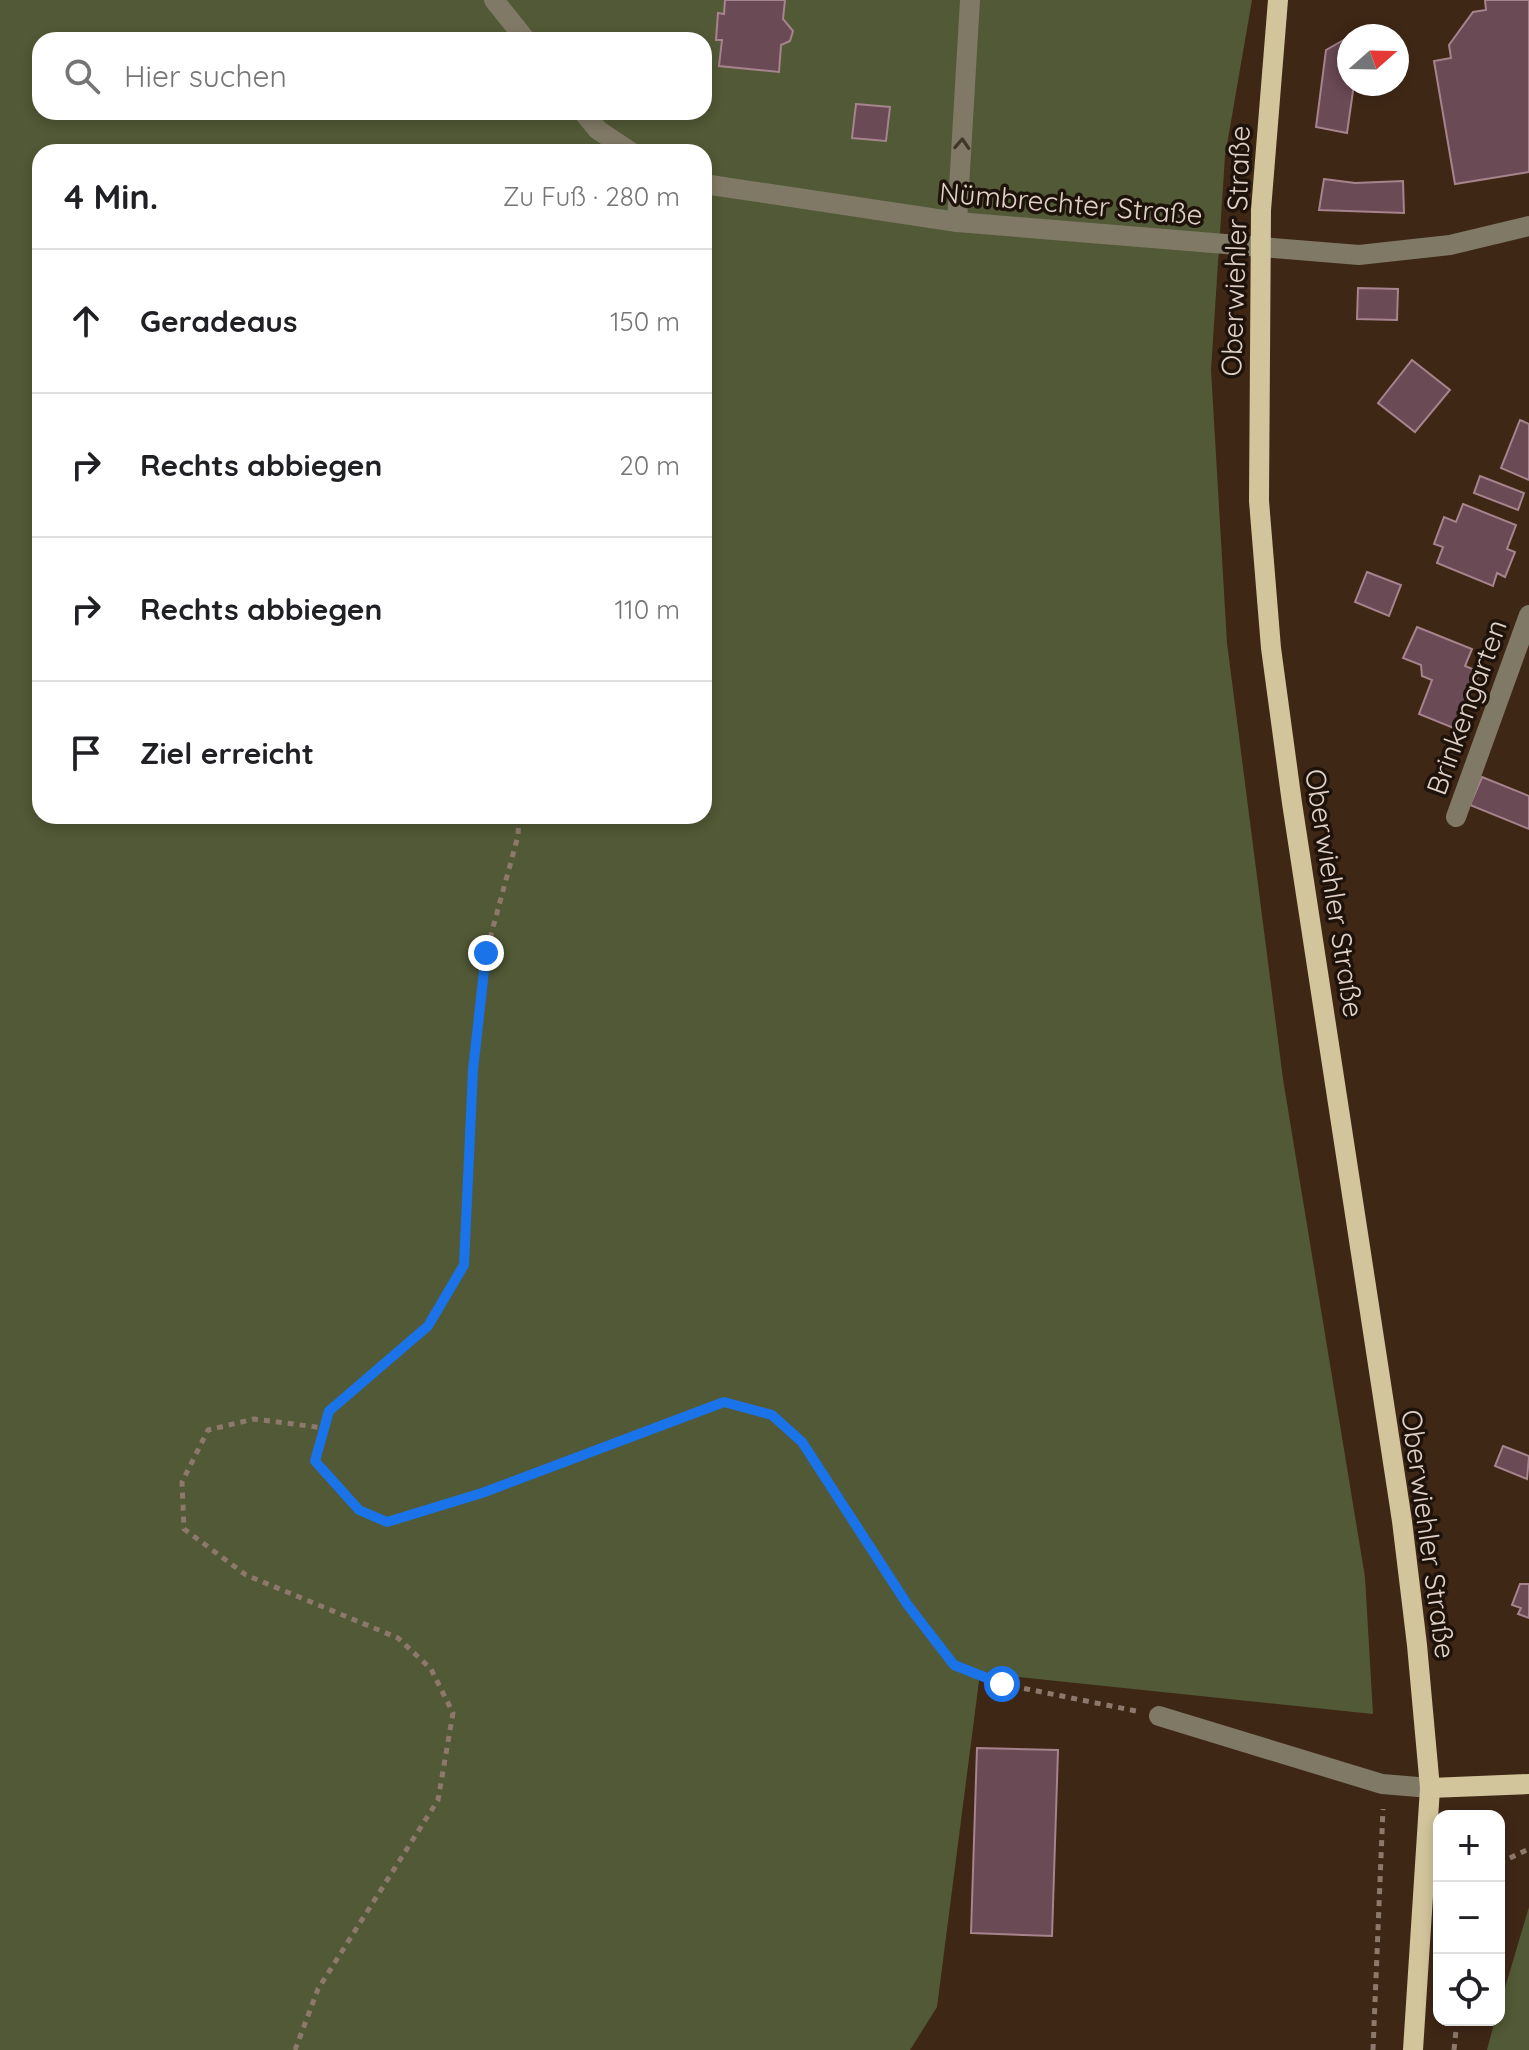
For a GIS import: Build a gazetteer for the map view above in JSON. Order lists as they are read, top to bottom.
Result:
{
  "streets": {
    "main road": ["Oberwiehler Straße"],
    "street": ["Nümbrechter Straße", "Brinkengarten"]
  },
  "north": "right",
  "page": {
    "search": "Hier suchen",
    "heading": ["4 Min.", "Zu Fuß · 280 m"],
    "list": [
      ["Geradeaus", "150 m"],
      ["Rechts abbiegen", "20 m"],
      ["Rechts abbiegen", "110 m"],
      "Ziel erreicht"
    ],
    "map_buttons": ["+", "−"]
  }
}
